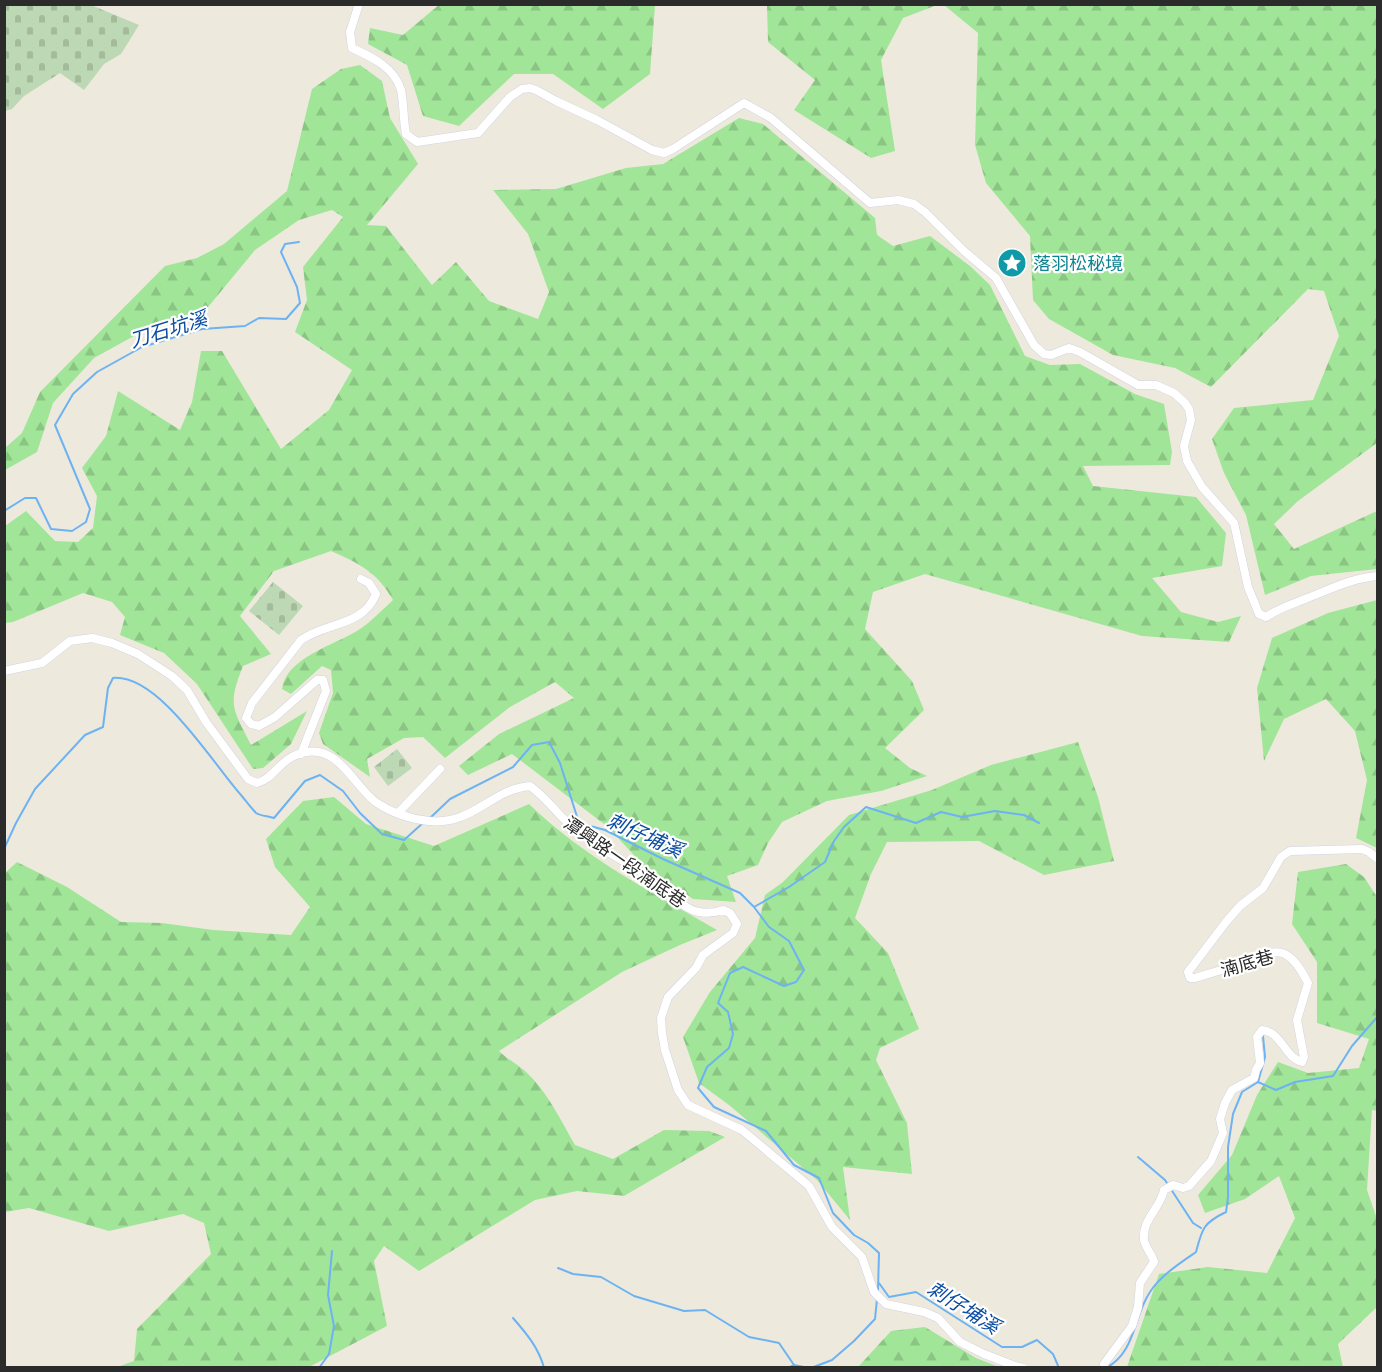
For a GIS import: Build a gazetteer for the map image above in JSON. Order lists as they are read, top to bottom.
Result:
{
  "streets": {
    "street": ["潭興路一段湳底巷", "湳底巷"]
  },
  "water": ["刀石坑溪", "刺仔埔溪"],
  "places": {
    "place": ["落羽松秘境"]
  }
}
